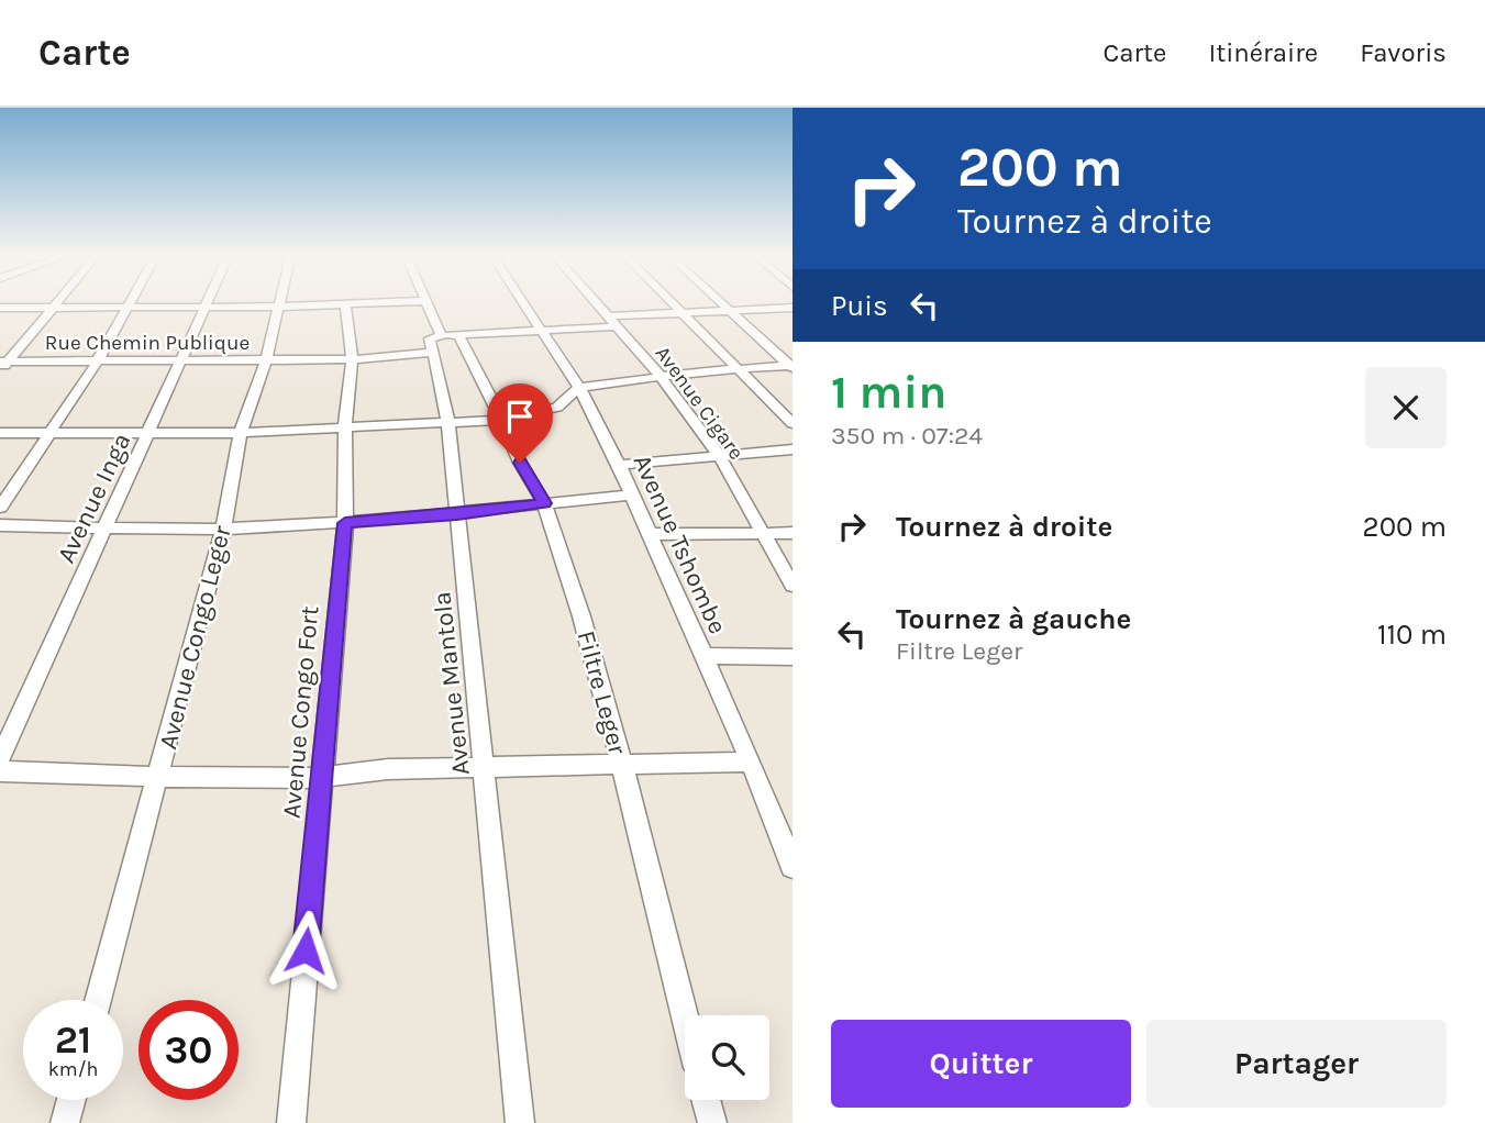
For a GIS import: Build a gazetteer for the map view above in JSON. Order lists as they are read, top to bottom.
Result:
{
  "streets": {
    "street": [
      "Rue Chemin Publique",
      "Avenue Cigare",
      "Avenue Inga",
      "Avenue Tshombe",
      "Avenue Congo Leger",
      "Avenue Mantola",
      "Filtre Leger",
      "Avenue Congo Fort"
    ]
  },
  "crossings": [
    ["Rue Chemin Publique", "Avenue Cigare"],
    ["Rue Chemin Publique", "Avenue Inga"],
    ["Rue Chemin Publique", "Avenue Tshombe"],
    ["Rue Chemin Publique", "Avenue Congo Leger"],
    ["Rue Chemin Publique", "Avenue Mantola"],
    ["Rue Chemin Publique", "Filtre Leger"],
    ["Rue Chemin Publique", "Avenue Congo Fort"],
    ["Avenue Mantola", "Filtre Leger"]
  ],
  "page": {
    "header": "Carte",
    "nav": ["Carte", "Itinéraire", "Favoris"],
    "turn": ["200 m", "Tournez à droite"],
    "then": "Puis",
    "heading": ["1 min", "350 m · 07:24"],
    "list": [
      {
        "name": "Tournez à droite",
        "value": "200 m"
      },
      {
        "name": "Tournez à gauche",
        "note": "Filtre Leger",
        "value": "110 m"
      }
    ],
    "speed": "21 km/h",
    "limit": "30",
    "buttons": ["Quitter", "Partager"]
  }
}
